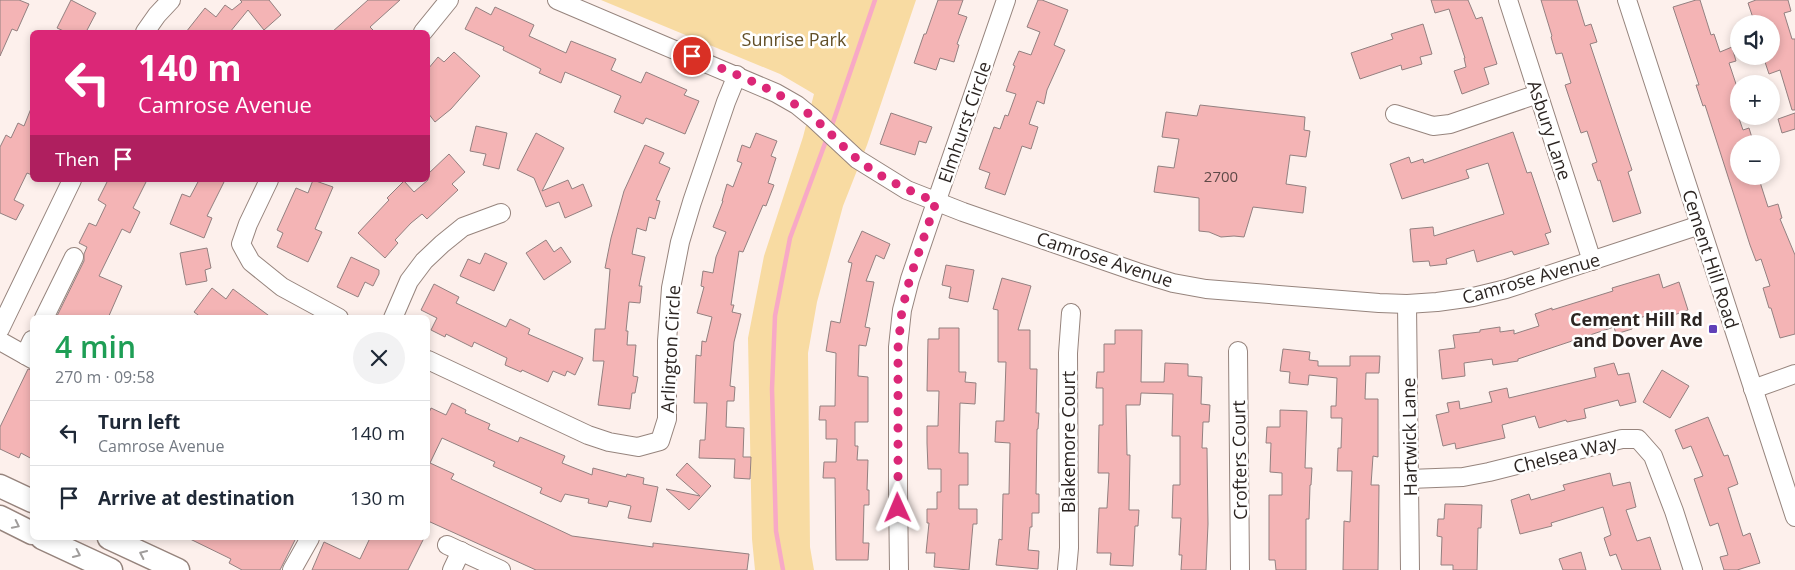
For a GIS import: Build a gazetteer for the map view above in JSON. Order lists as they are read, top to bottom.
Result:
{
  "streets": {
    "street": [
      "Elmhurst Circle",
      "Asbury Lane",
      "Camrose Avenue",
      "Cement Hill Road",
      "Arlington Circle",
      "Hartwick Lane",
      "Blakemore Court",
      "Chelsea Way",
      "Crofters Court"
    ]
  },
  "crossings": [
    ["Elmhurst Circle", "Camrose Avenue"],
    ["Asbury Lane", "Camrose Avenue"],
    ["Camrose Avenue", "Cement Hill Road"],
    ["Camrose Avenue", "Arlington Circle"],
    ["Camrose Avenue", "Hartwick Lane"],
    ["Hartwick Lane", "Chelsea Way"]
  ],
  "parks": ["Sunrise Park"],
  "places": {
    "transit": ["Cement Hill Rd and Dover Ave"]
  },
  "house_numbers": ["2700"],
  "page": {
    "map_buttons": ["+", "−"],
    "turn": ["140 m", "Camrose Avenue"],
    "then": "Then",
    "heading": ["4 min", "270 m · 09:58"],
    "list": [
      {
        "name": "Turn left",
        "note": "Camrose Avenue",
        "value": "140 m"
      },
      {
        "name": "Arrive at destination",
        "value": "130 m"
      }
    ]
  }
}
